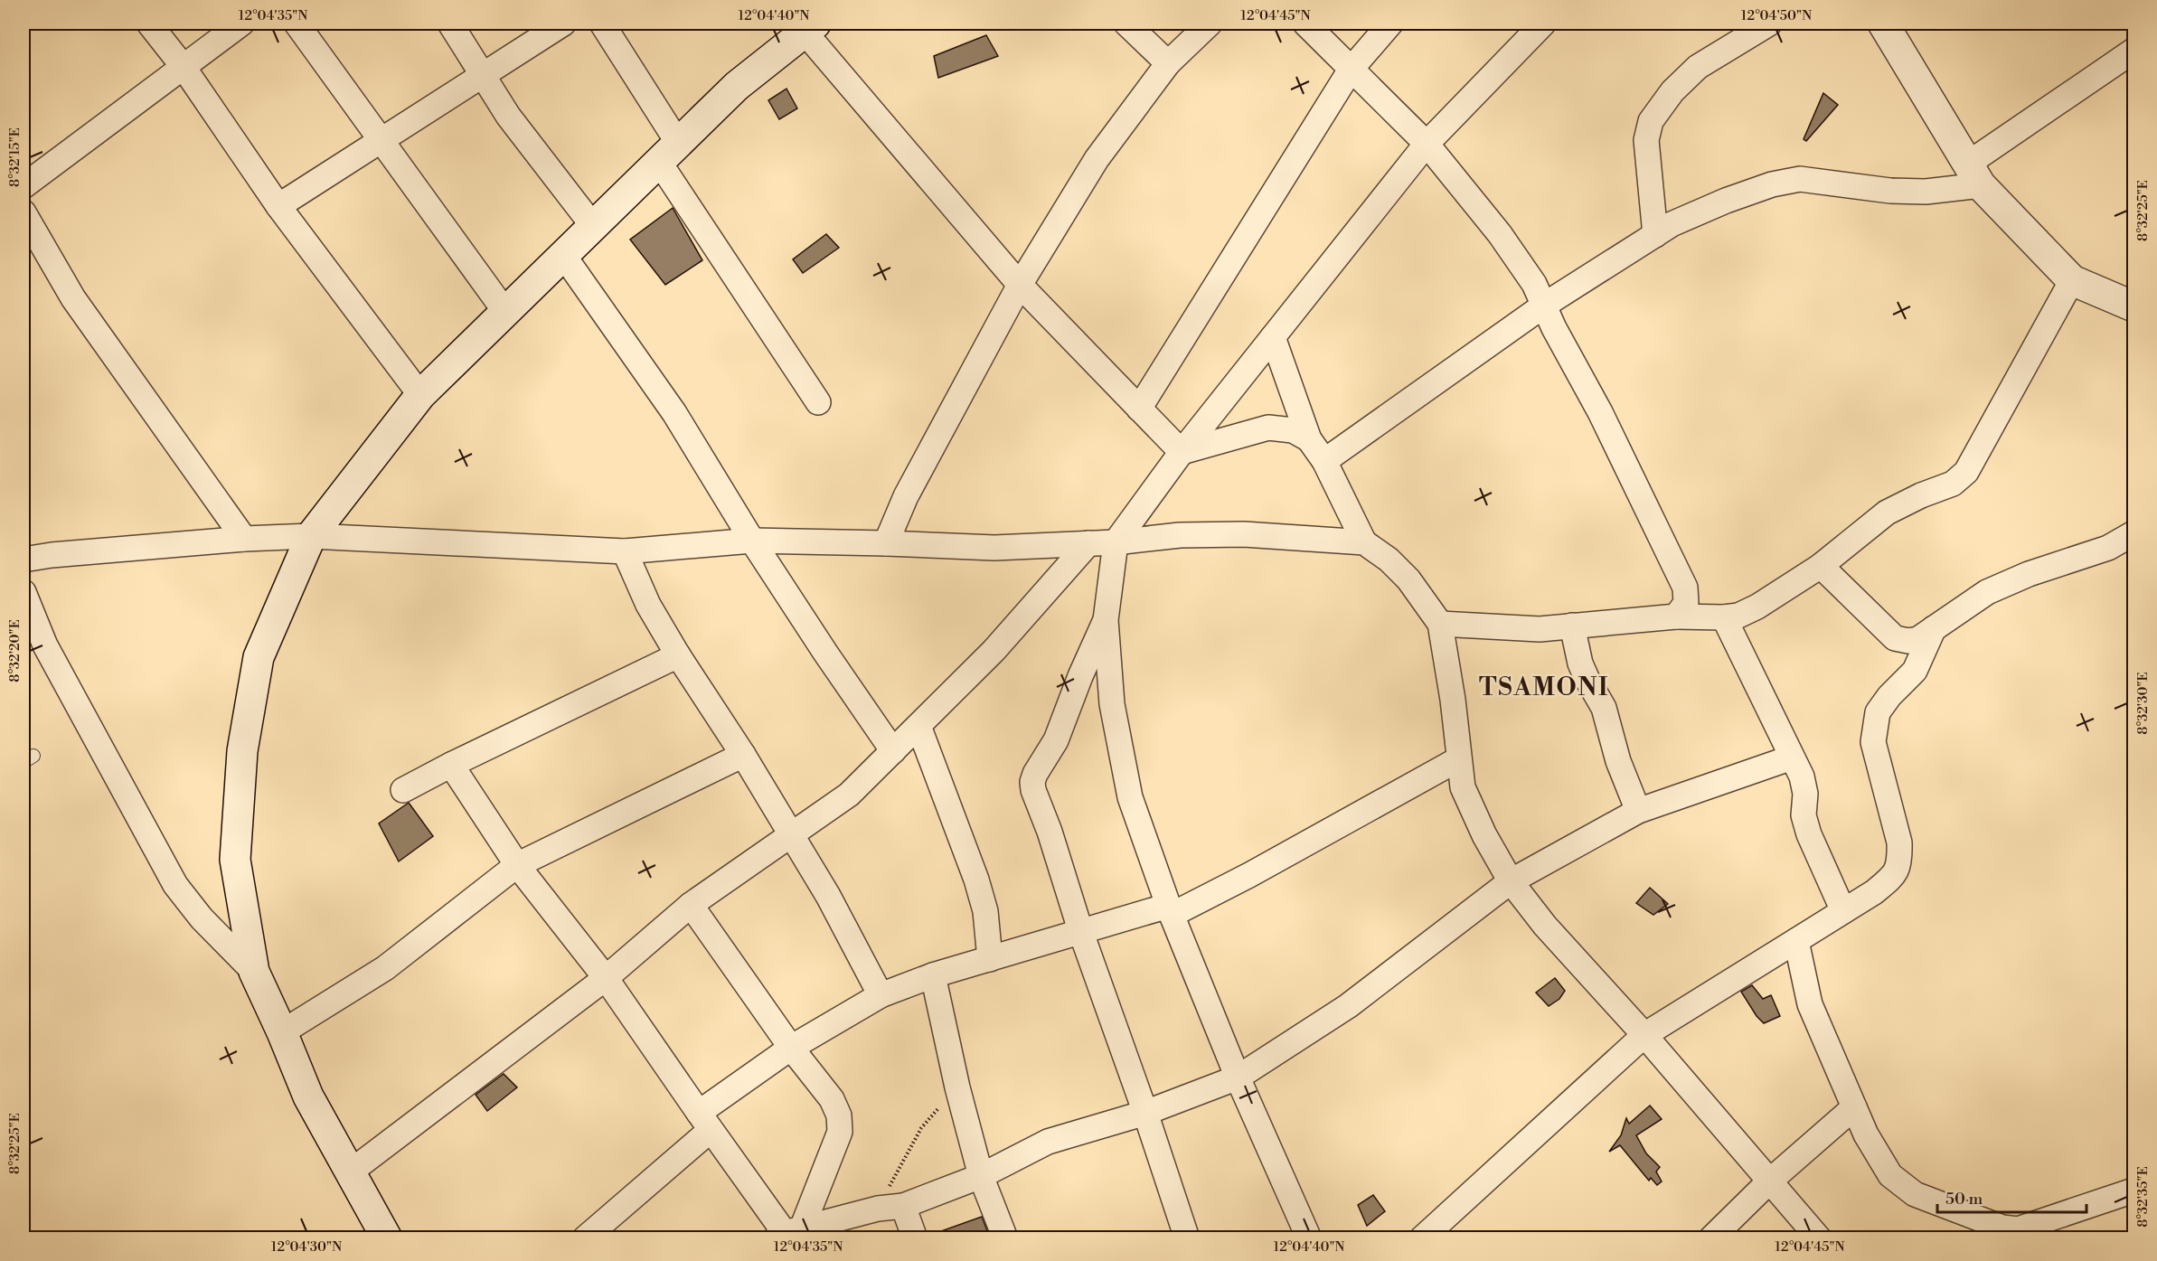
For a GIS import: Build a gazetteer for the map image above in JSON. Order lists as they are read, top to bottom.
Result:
{
  "districts": ["TSAMONI"],
  "scale_bar": "50 m",
  "coordinates": [
    "12°04'35\"N",
    "12°04'40\"N",
    "12°04'45\"N",
    "12°04'50\"N",
    "8°32'15\"E",
    "8°32'25\"E",
    "8°32'20\"E",
    "8°32'30\"E",
    "8°32'35\"E",
    "12°04'30\"N"
  ]
}
